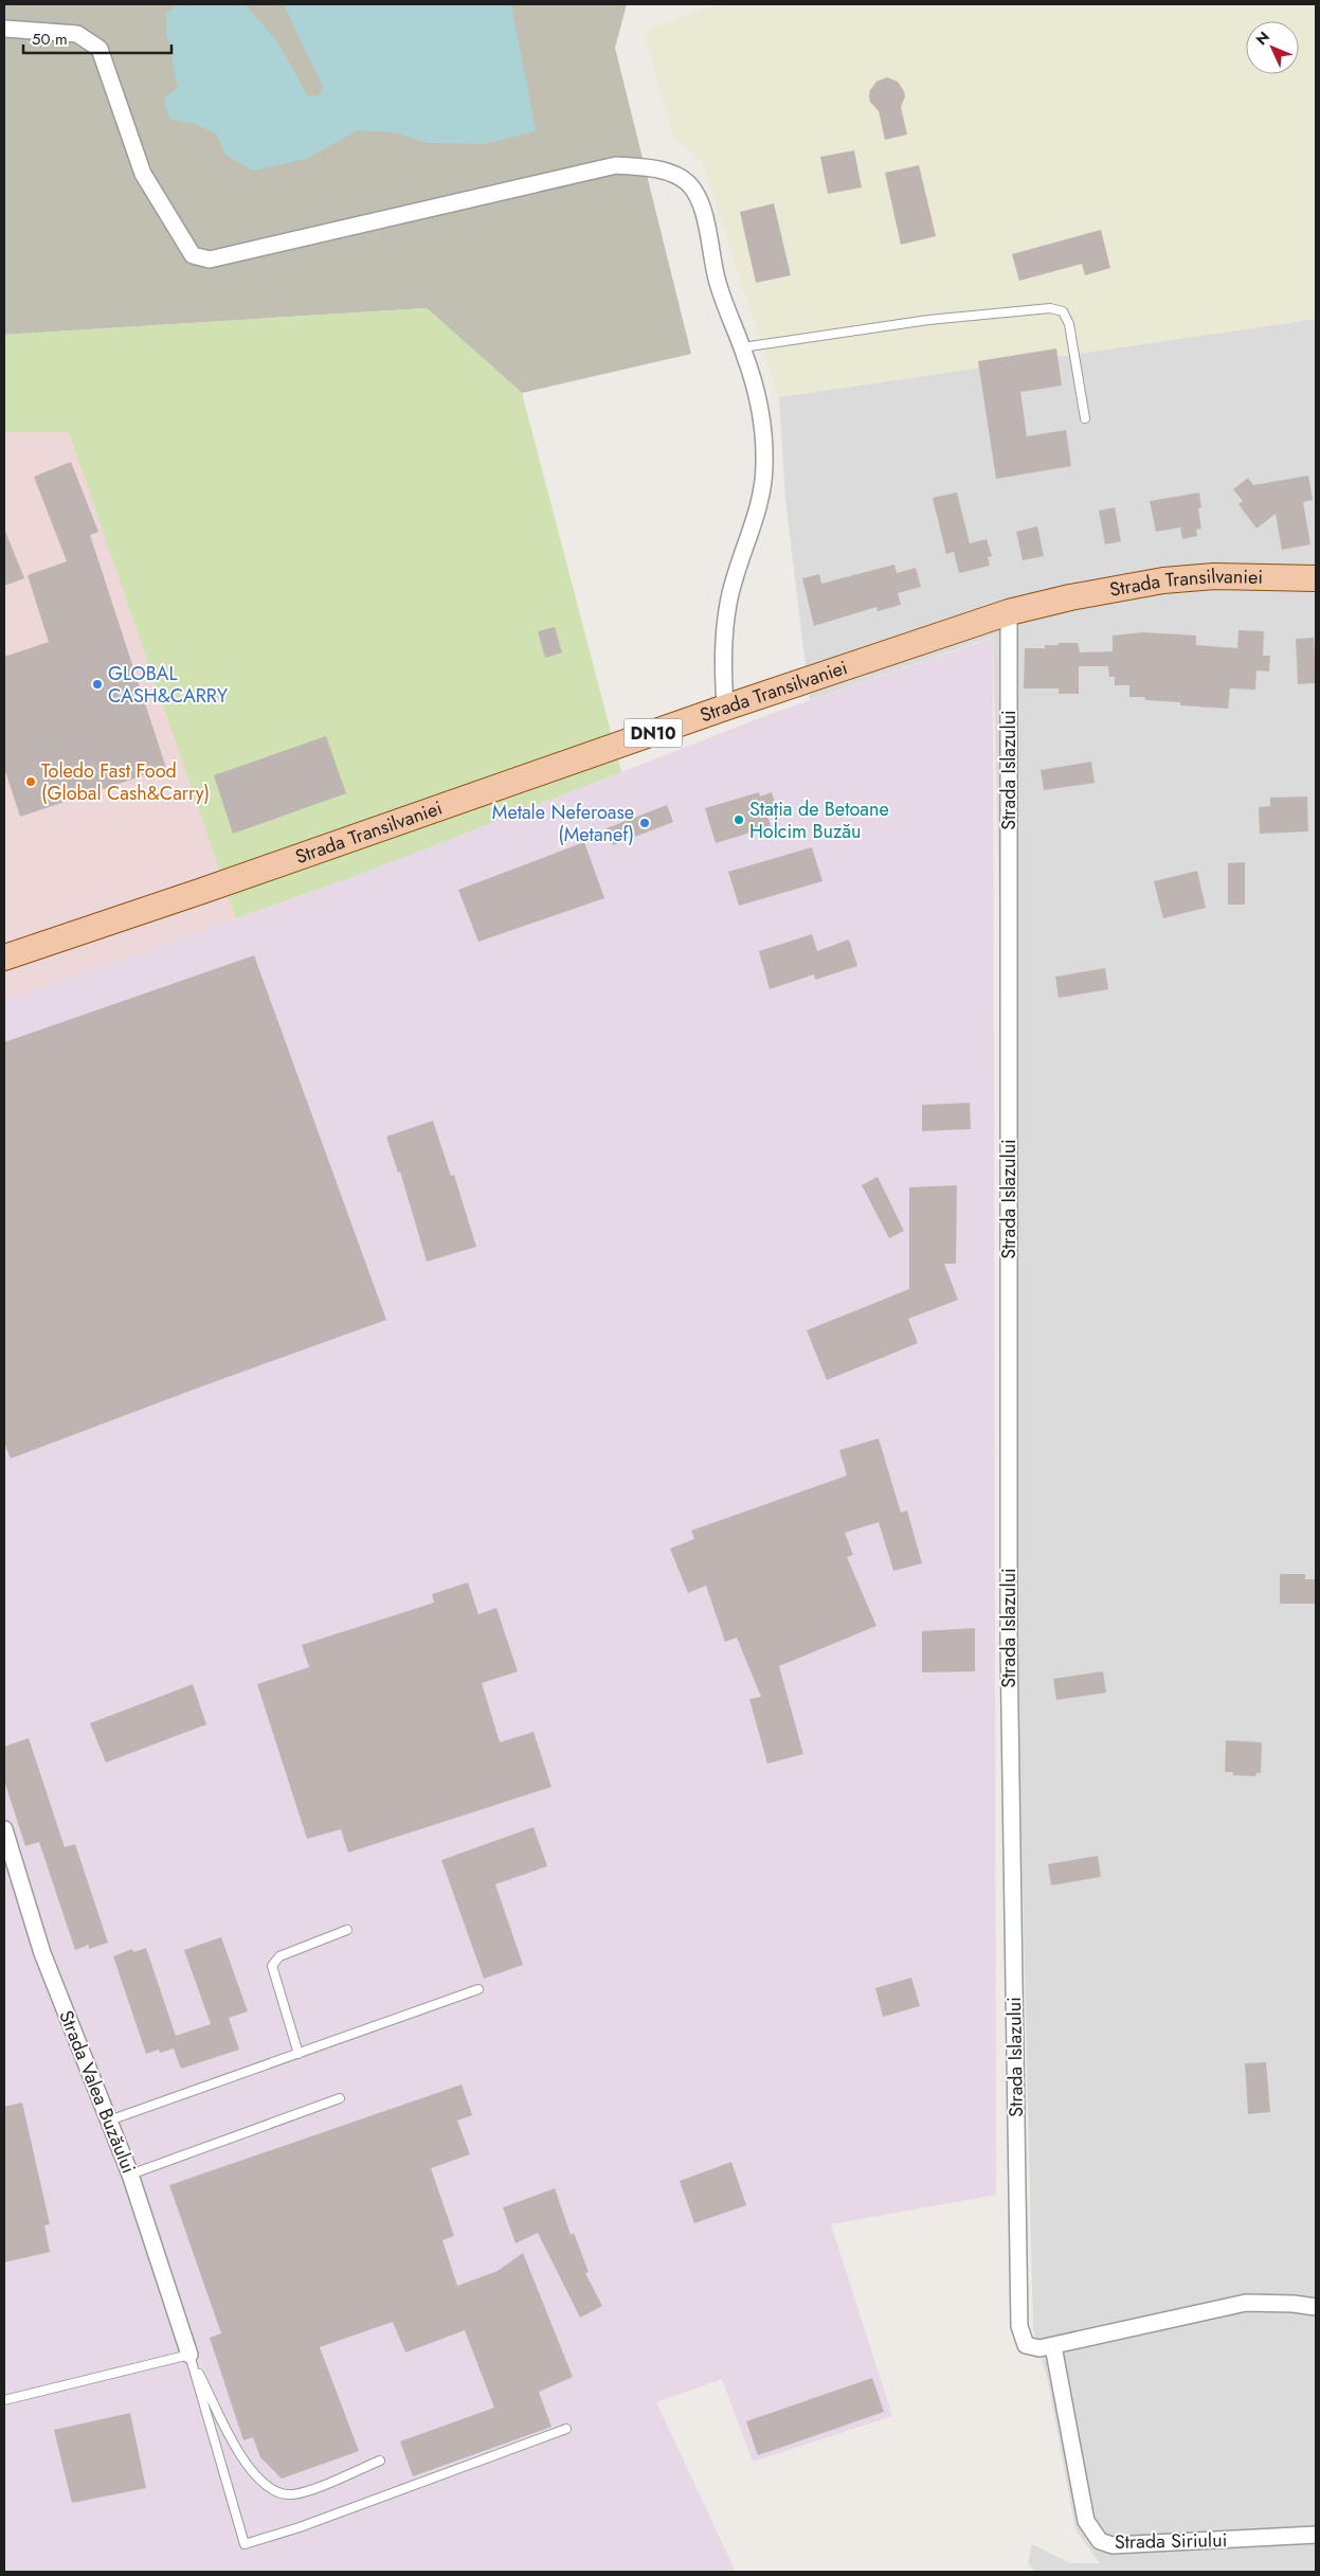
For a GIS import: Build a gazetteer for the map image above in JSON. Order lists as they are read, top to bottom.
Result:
{
  "streets": {
    "main road": ["Strada Transilvaniei", "DN10"],
    "street": ["Strada Islazului", "Strada Valea Buzăului", "Strada Siriului"]
  },
  "crossings": [
    ["Strada Transilvaniei", "Strada Islazului"],
    ["Strada Islazului", "Strada Siriului"]
  ],
  "places": [
    "GLOBAL CASH&CARRY",
    "Toledo Fast Food (Global Cash&Carry)",
    "Stația de Betoane Holcim Buzău",
    "Metale Neferoase (Metanef)"
  ],
  "scale_bar": "50 m",
  "north": "top left"
}
